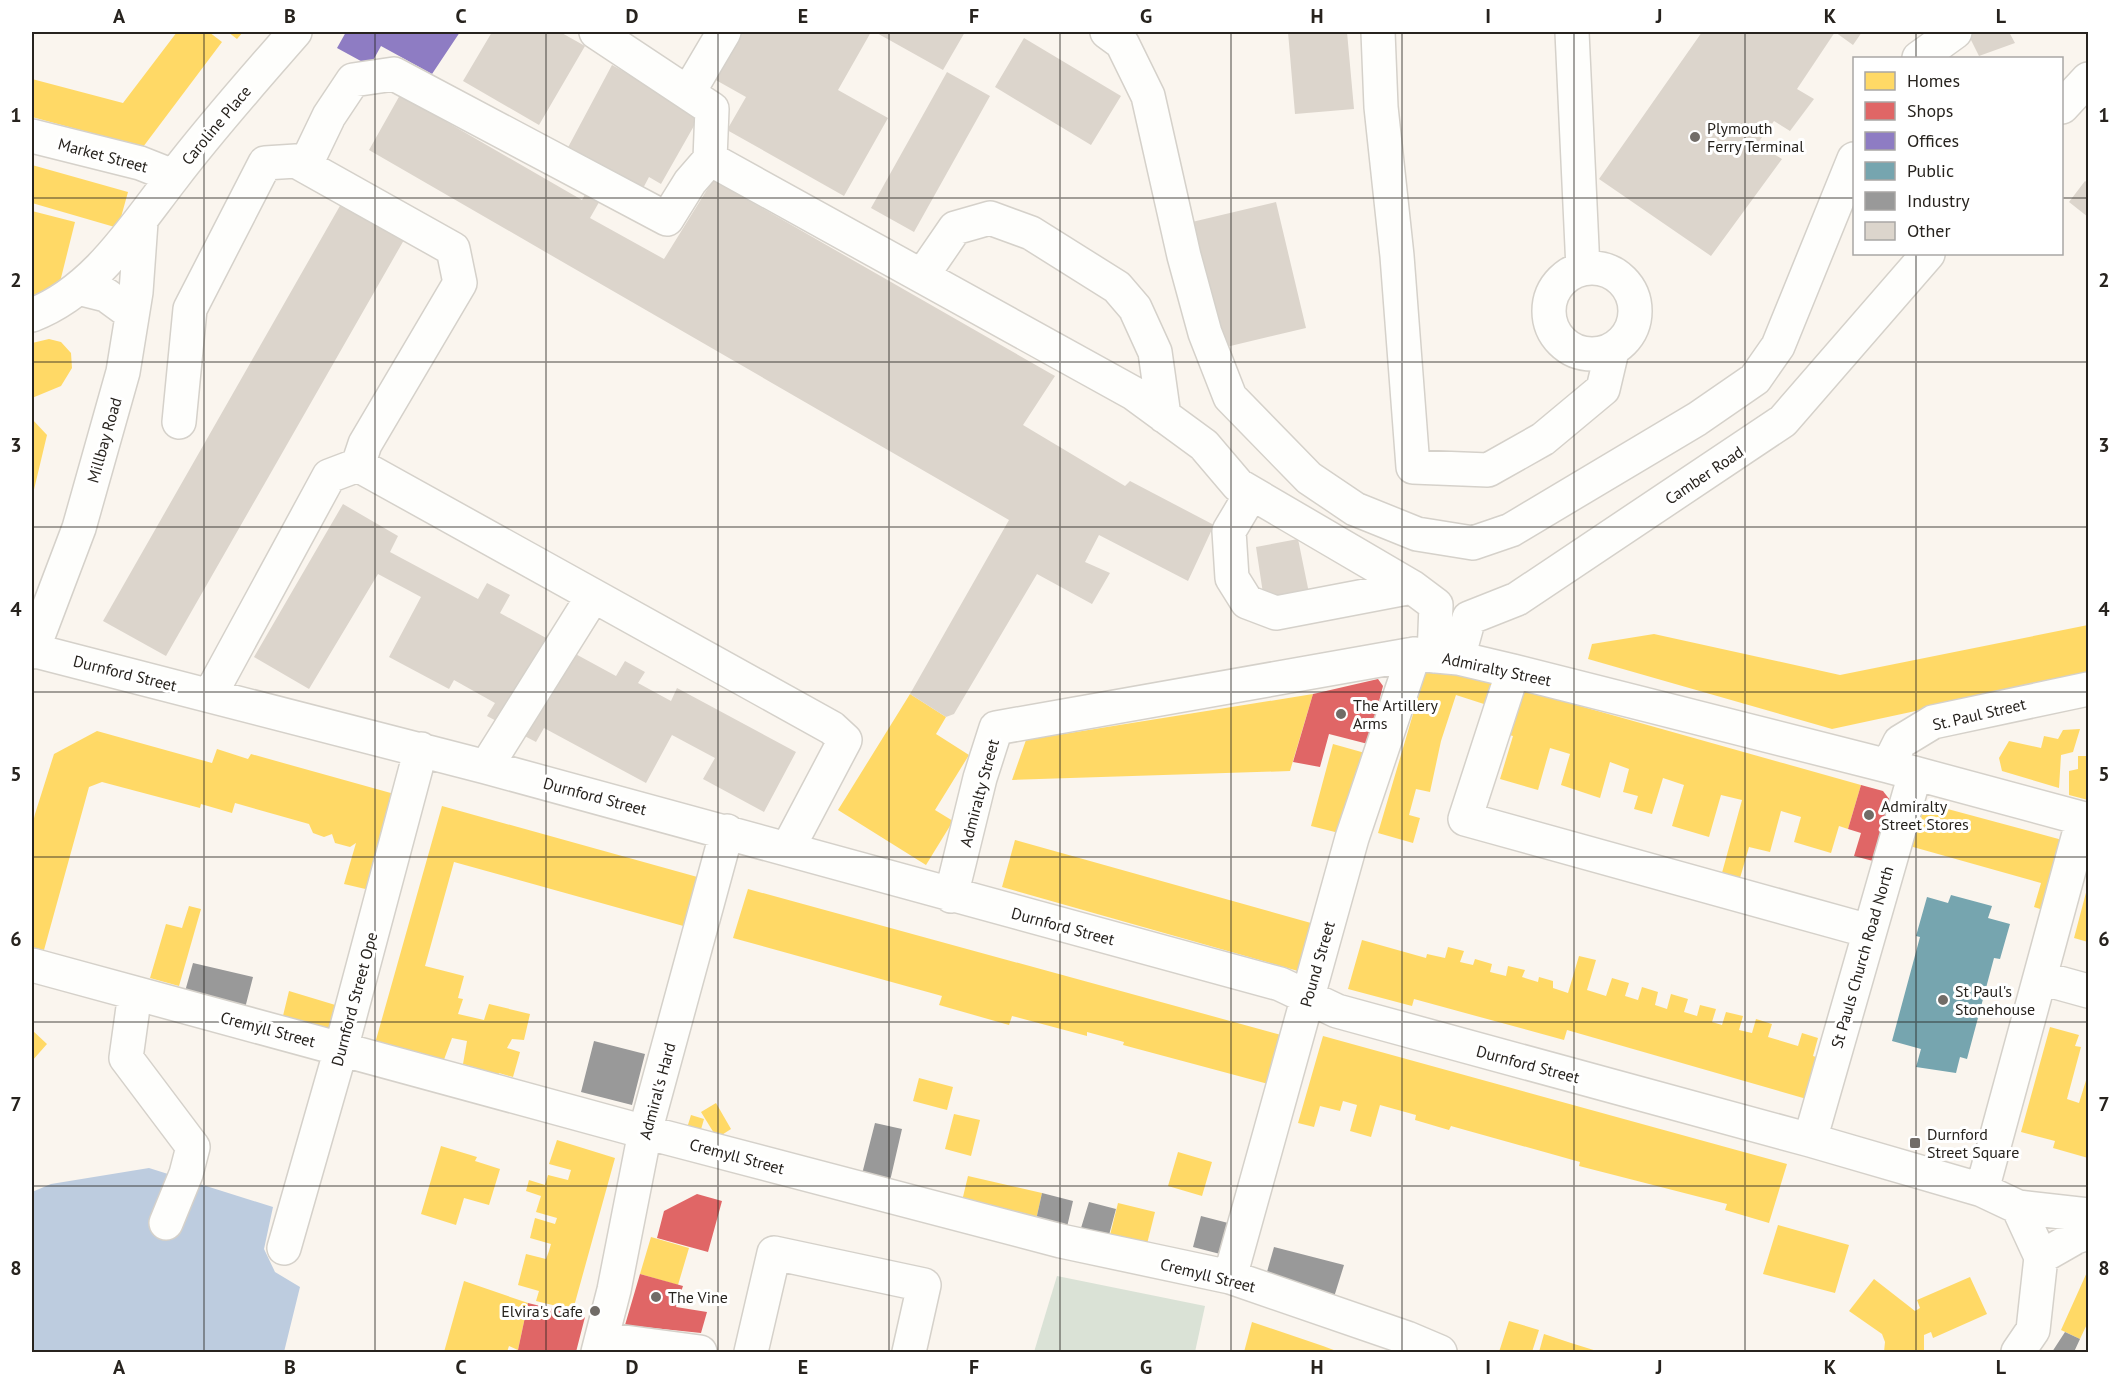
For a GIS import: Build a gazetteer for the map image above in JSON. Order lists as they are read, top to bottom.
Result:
{
  "streets": {
    "street": [
      "Caroline Place",
      "Market Street",
      "Millbay Road",
      "Camber Road",
      "Admiralty Street",
      "Durnford Street",
      "St. Paul Street",
      "St Pauls Church Road North",
      "Pound Street",
      "Durnford Street Ope",
      "Cremyll Street",
      "Admiral's Hard"
    ]
  },
  "crossings": [
    ["Caroline Place", "Market Street"],
    ["Caroline Place", "Millbay Road"],
    ["Millbay Road", "Durnford Street"],
    ["Camber Road", "Admiralty Street"],
    ["Camber Road", "Pound Street"],
    ["Admiralty Street", "Durnford Street"],
    ["Admiralty Street", "St. Paul Street"],
    ["Admiralty Street", "St Pauls Church Road North"],
    ["Admiralty Street", "Pound Street"],
    ["Durnford Street", "St Pauls Church Road North"],
    ["Durnford Street", "Pound Street"],
    ["Durnford Street", "Durnford Street Ope"],
    ["Durnford Street", "Admiral's Hard"],
    ["St. Paul Street", "St Pauls Church Road North"],
    ["Pound Street", "Cremyll Street"],
    ["Durnford Street Ope", "Cremyll Street"],
    ["Cremyll Street", "Admiral's Hard"]
  ],
  "places": {
    "other": [
      "Plymouth Ferry Terminal",
      "The Artillery Arms",
      "Admiralty Street Stores",
      "St Paul's Stonehouse",
      "The Vine",
      "Elvira's Cafe"
    ],
    "transit": ["Durnford Street Square"]
  },
  "legend": [
    "Homes",
    "Shops",
    "Offices",
    "Public",
    "Industry",
    "Other"
  ],
  "grid": {
    "columns": [
      "A",
      "B",
      "C",
      "D",
      "E",
      "F",
      "G",
      "H",
      "I",
      "J",
      "K",
      "L"
    ],
    "rows": [
      "1",
      "2",
      "3",
      "4",
      "5",
      "6",
      "7",
      "8"
    ]
  }
}
